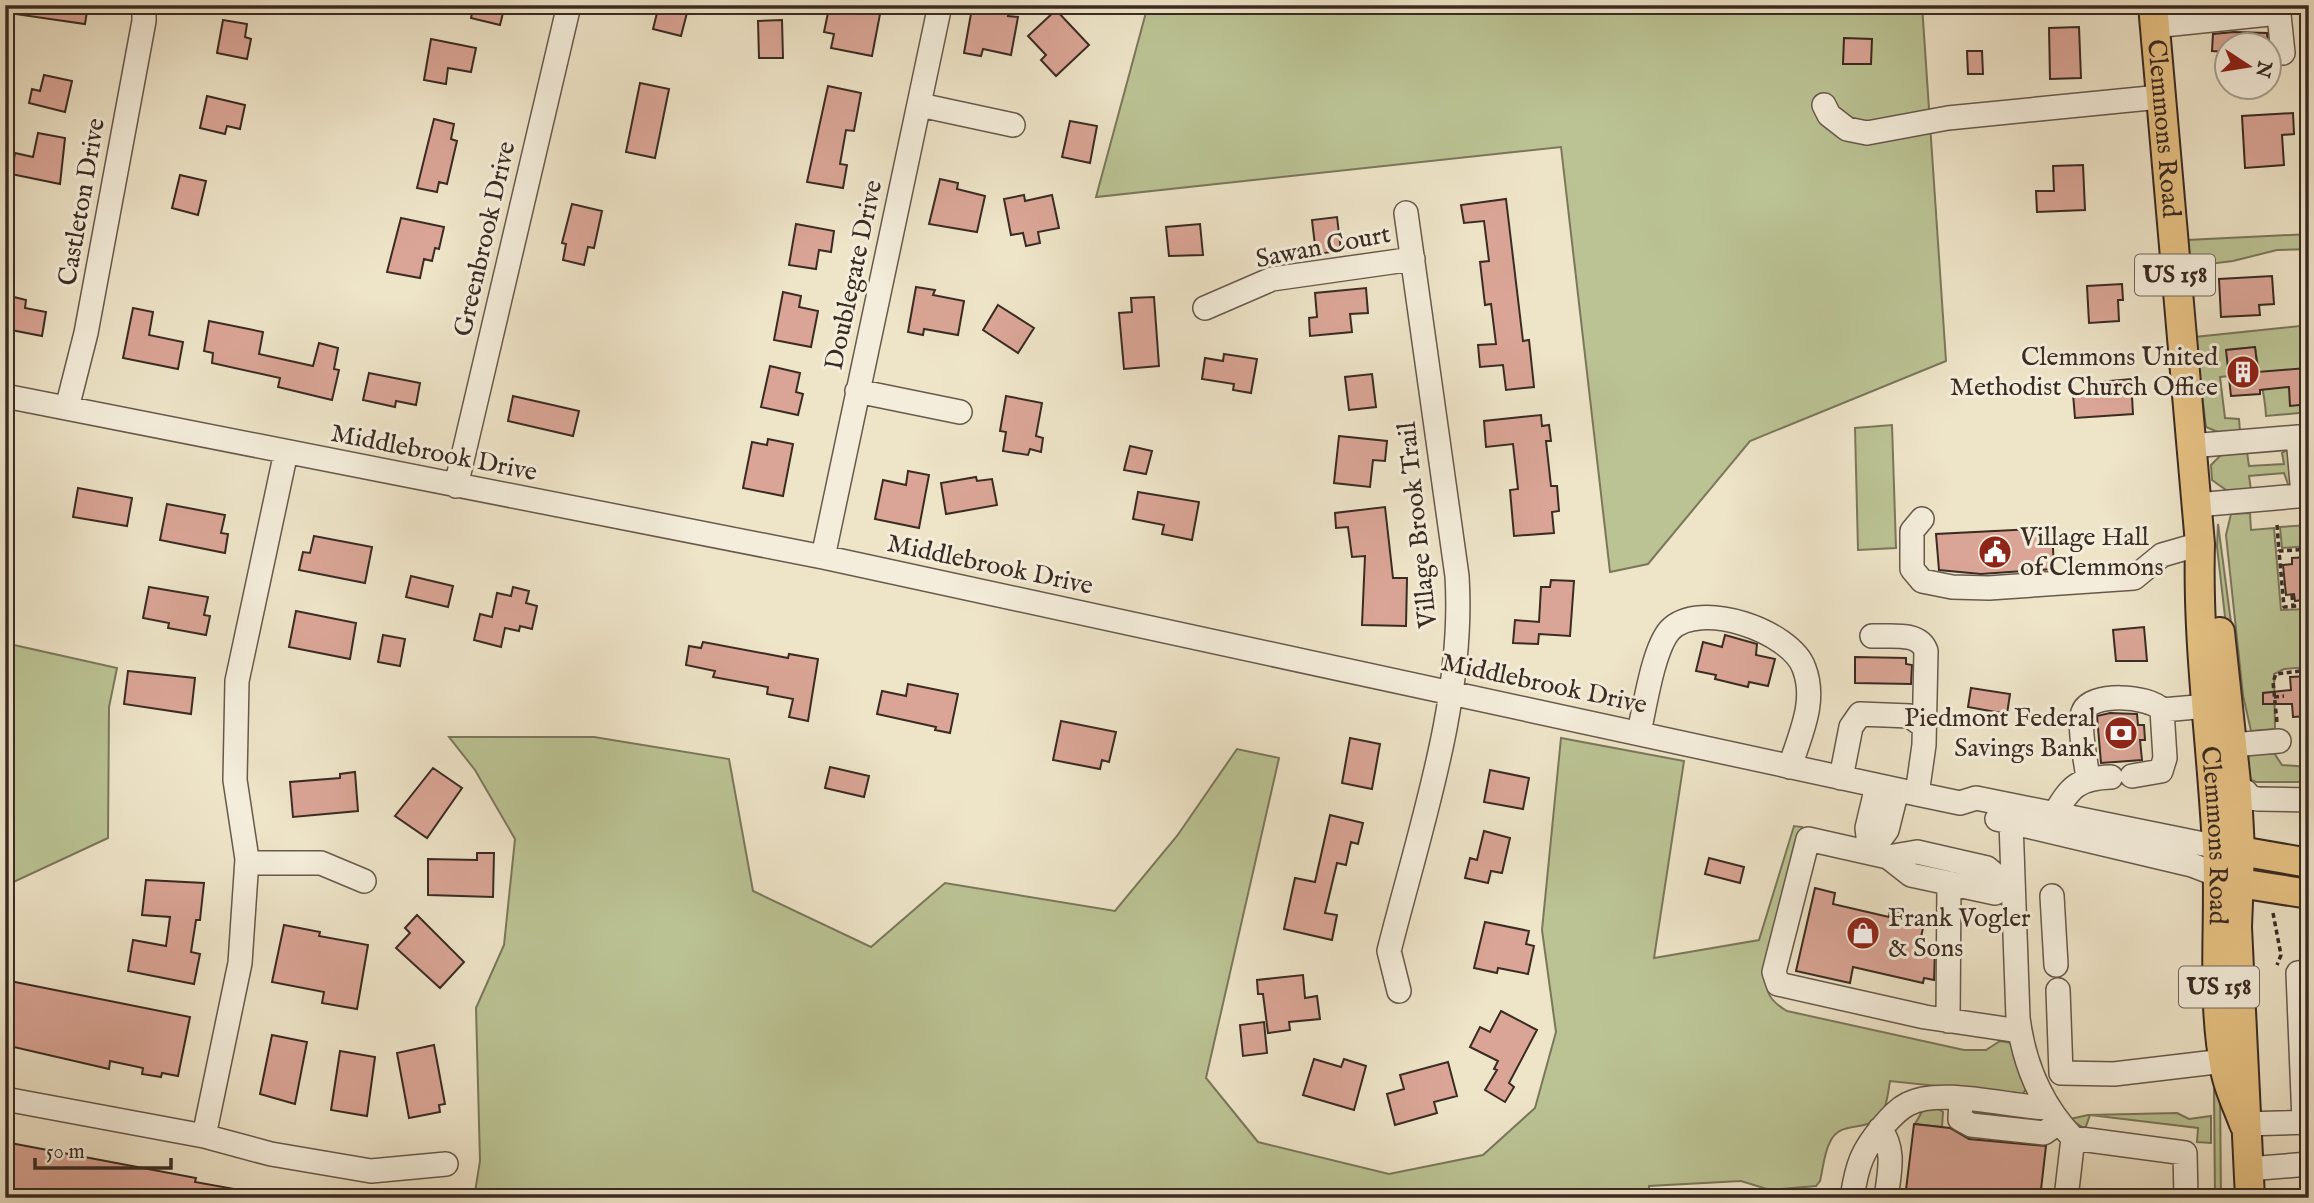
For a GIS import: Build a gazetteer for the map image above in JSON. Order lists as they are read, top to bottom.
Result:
{
  "streets": {
    "main road": ["Clemmons Road", "US 158"],
    "street": [
      "Castleton Drive",
      "Greenbrook Drive",
      "Sawan Court",
      "Doublegate Drive",
      "Middlebrook Drive",
      "Village Brook Trail"
    ]
  },
  "crossings": [
    ["Clemmons Road", "Middlebrook Drive"],
    ["Castleton Drive", "Middlebrook Drive"],
    ["Greenbrook Drive", "Middlebrook Drive"],
    ["Sawan Court", "Village Brook Trail"],
    ["Doublegate Drive", "Middlebrook Drive"],
    ["Middlebrook Drive", "Village Brook Trail"]
  ],
  "places": {
    "building": ["Clemmons United Methodist Church Office"],
    "public building": ["Village Hall of Clemmons"],
    "bank": ["Piedmont Federal Savings Bank"],
    "shop": ["Frank Vogler & Sons"]
  },
  "scale_bar": "50 m",
  "north": "right"
}
